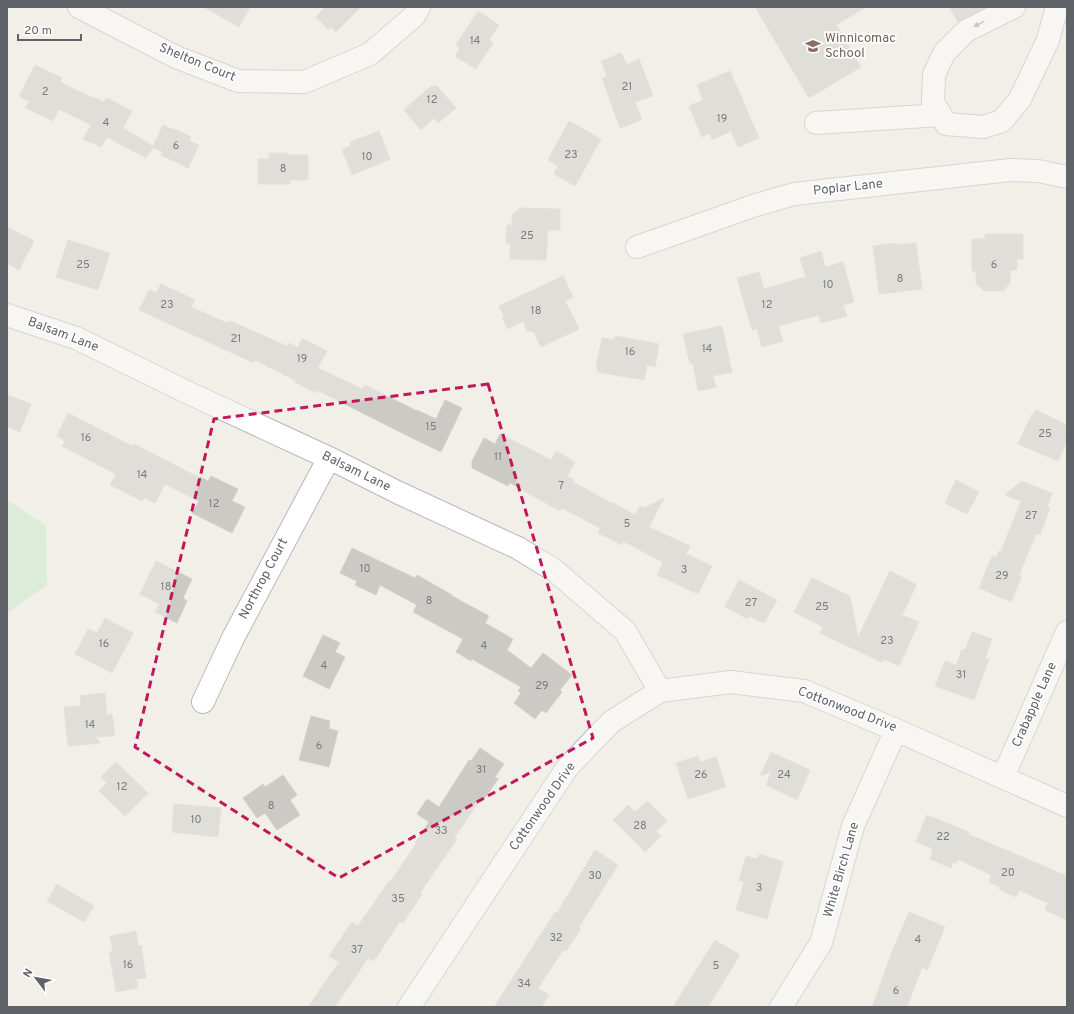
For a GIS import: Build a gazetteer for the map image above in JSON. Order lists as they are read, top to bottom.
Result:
{
  "streets": {
    "street": [
      "Shelton Court",
      "Poplar Lane",
      "Balsam Lane",
      "Northrop Court",
      "Crabapple Lane",
      "Cottonwood Drive",
      "White Birch Lane"
    ]
  },
  "crossings": [
    ["Balsam Lane", "Northrop Court"],
    ["Balsam Lane", "Cottonwood Drive"],
    ["Crabapple Lane", "Cottonwood Drive"],
    ["Cottonwood Drive", "White Birch Lane"]
  ],
  "places": {
    "school or university": ["Winnicomac School"]
  },
  "house_numbers": [
    "14",
    "21",
    "2",
    "12",
    "19",
    "4",
    "6",
    "23",
    "10",
    "8",
    "25",
    "25",
    "6",
    "8",
    "10",
    "23",
    "12",
    "18",
    "21",
    "14",
    "16",
    "19",
    "15",
    "25",
    "16",
    "11",
    "14",
    "7",
    "12",
    "27",
    "5",
    "10",
    "3",
    "29",
    "18",
    "8",
    "27",
    "25",
    "23",
    "16",
    "4",
    "4",
    "31",
    "29",
    "14",
    "6",
    "31",
    "26",
    "24",
    "12",
    "8",
    "10",
    "28",
    "33",
    "22",
    "20",
    "30",
    "3",
    "35",
    "32",
    "4",
    "37",
    "16",
    "5",
    "34",
    "6"
  ],
  "scale_bar": "20 m",
  "north": "top left"
}
